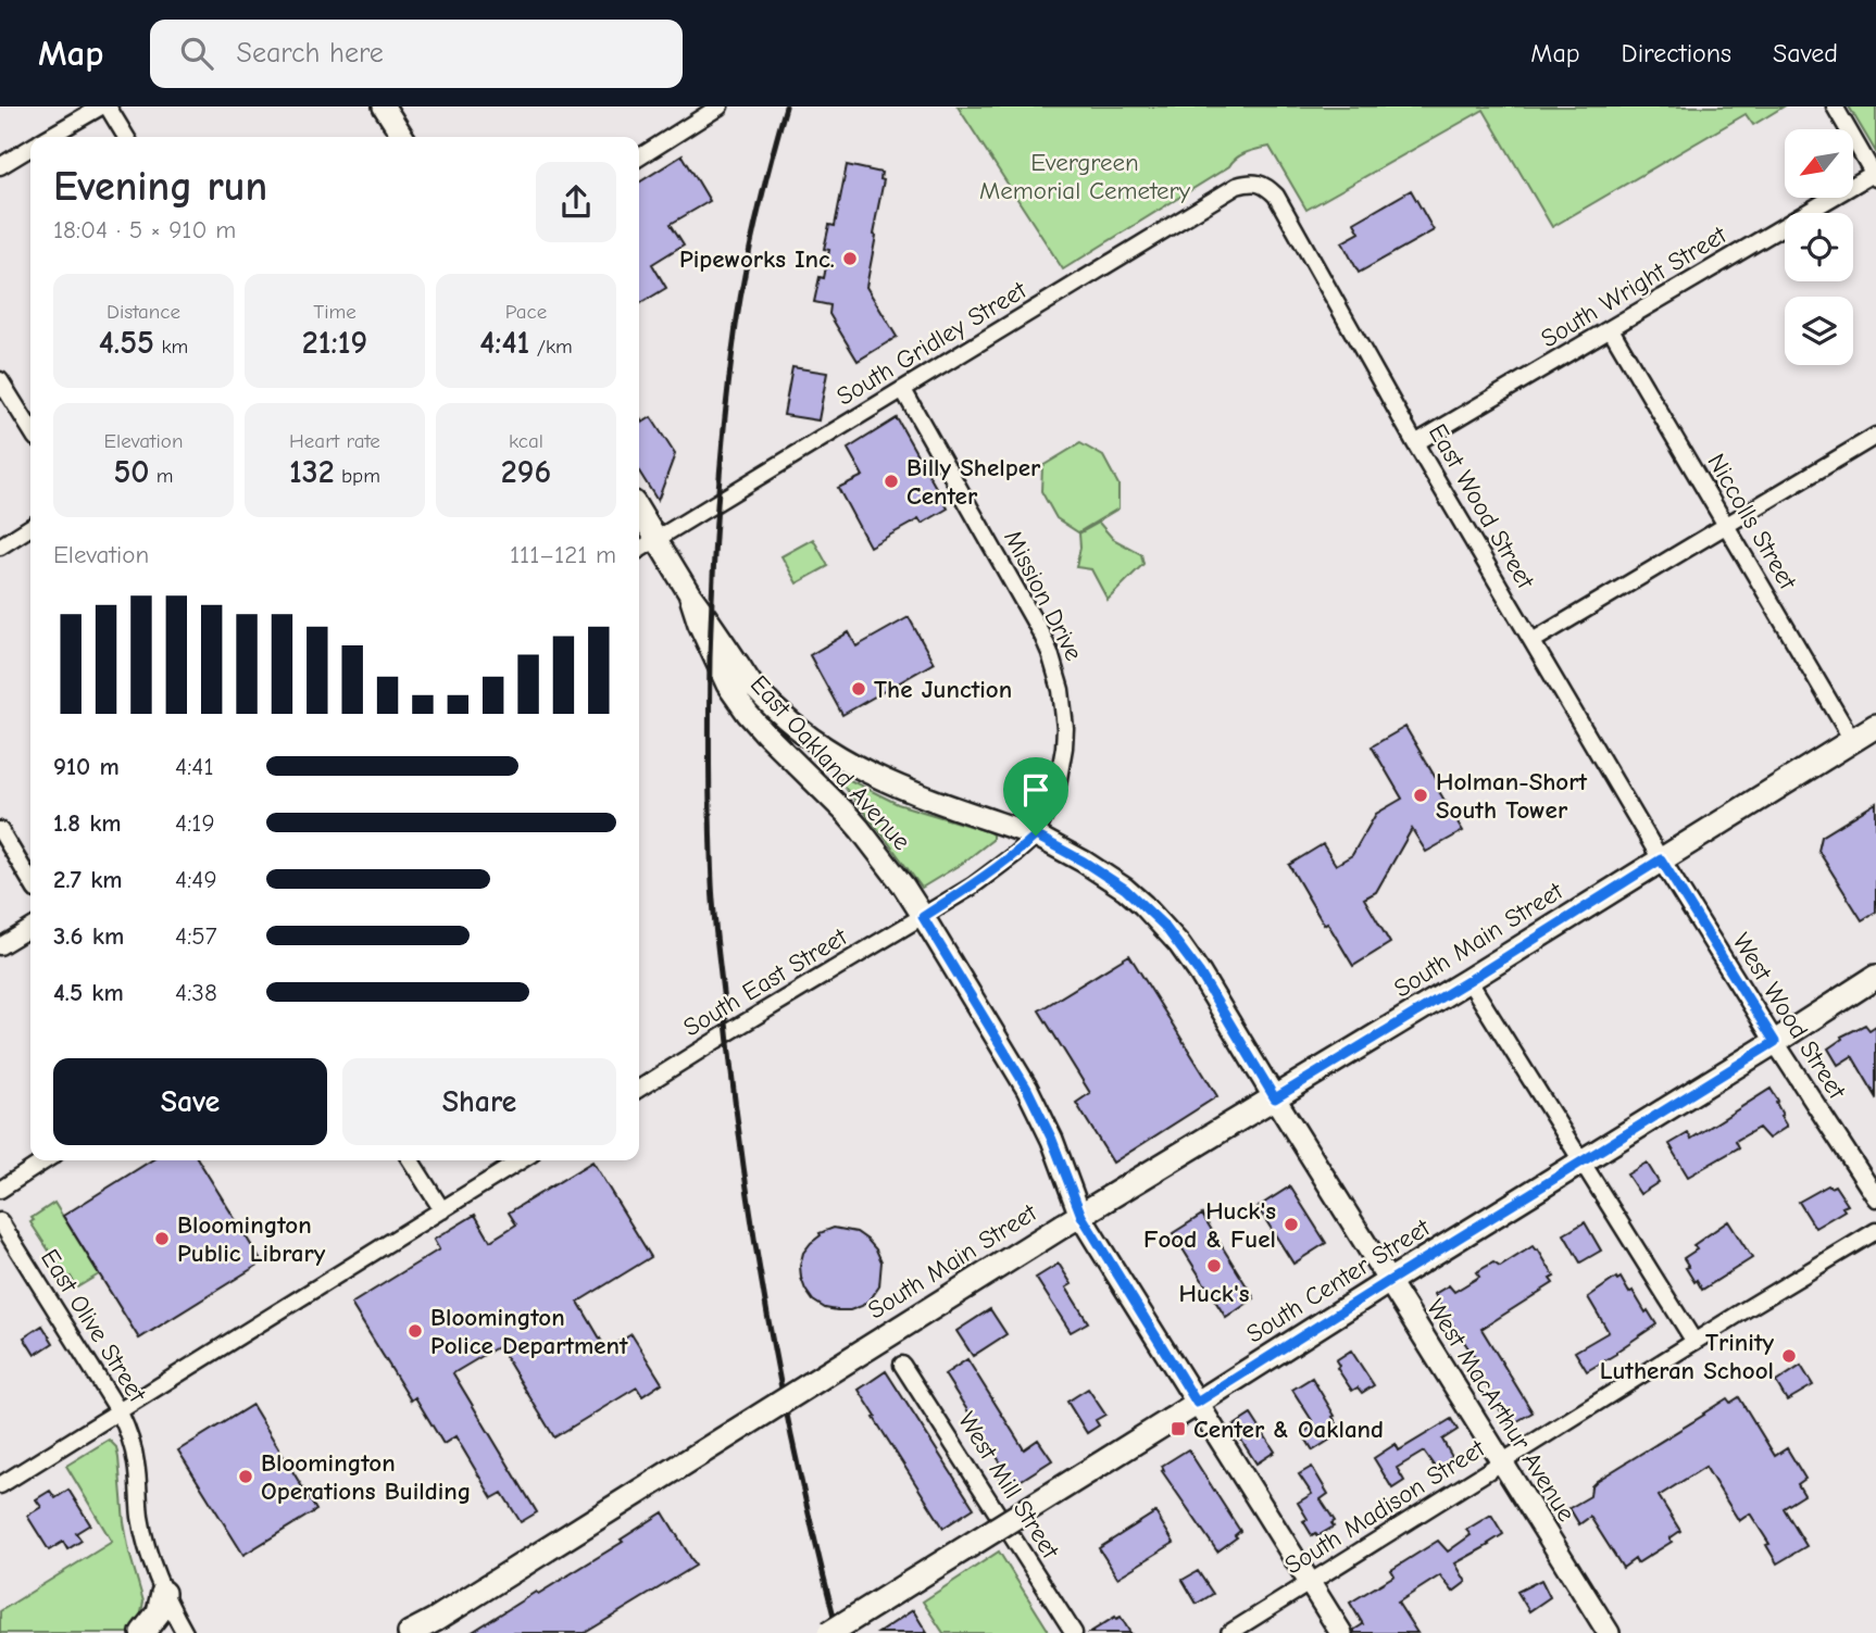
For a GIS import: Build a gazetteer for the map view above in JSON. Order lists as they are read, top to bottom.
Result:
{
  "streets": {
    "main road": [
      "East Oakland Avenue",
      "South Main Street",
      "South Center Street",
      "West MacArthur Avenue"
    ],
    "street": [
      "South Wright Street",
      "South Gridley Street",
      "East Wood Street",
      "Niccolls Street",
      "Mission Drive",
      "South East Street",
      "West Wood Street",
      "East Olive Street",
      "West Mill Street",
      "South Madison Street"
    ]
  },
  "crossings": [
    ["South Wright Street", "East Wood Street"],
    ["South Wright Street", "Niccolls Street"],
    ["South Gridley Street", "East Wood Street"],
    ["South Gridley Street", "Mission Drive"],
    ["South Gridley Street", "East Oakland Avenue"],
    ["East Wood Street", "South Main Street"],
    ["East Wood Street", "West Wood Street"],
    ["Niccolls Street", "South Main Street"],
    ["Mission Drive", "East Oakland Avenue"],
    ["Mission Drive", "South East Street"],
    ["Mission Drive", "West MacArthur Avenue"],
    ["East Oakland Avenue", "South Main Street"],
    ["East Oakland Avenue", "South East Street"],
    ["East Oakland Avenue", "South Center Street"],
    ["East Oakland Avenue", "West MacArthur Avenue"],
    ["East Oakland Avenue", "South Madison Street"],
    ["South Main Street", "West Wood Street"],
    ["South Main Street", "West MacArthur Avenue"],
    ["West Wood Street", "South Center Street"],
    ["South Center Street", "West MacArthur Avenue"],
    ["West MacArthur Avenue", "South Madison Street"]
  ],
  "parks": ["Evergreen Memorial Cemetery"],
  "places": {
    "other": [
      "Pipeworks Inc.",
      "Billy Shelper Center",
      "The Junction",
      "Holman-Short South Tower",
      "Huck's Food & Fuel",
      "Bloomington Public Library",
      "Huck's",
      "Bloomington Police Department",
      "Trinity Lutheran School",
      "Bloomington Operations Building"
    ],
    "transit": ["Center & Oakland"]
  },
  "north": "bottom left",
  "page": {
    "header": "Map",
    "search": "Search here",
    "nav": ["Map", "Directions", "Saved"],
    "heading": ["Evening run", "18:04 · 5 × 910 m"],
    "stats": [
      ["Distance", "4.55 km"],
      ["Time", "21:19"],
      ["Pace", "4:41 /km"],
      ["Elevation", "50 m"],
      ["Heart rate", "132 bpm"],
      ["kcal", "296"]
    ],
    "chart": ["Elevation", "111–121 m"],
    "list": [
      {
        "name": "910 m",
        "note": "4:41"
      },
      {
        "name": "1.8 km",
        "note": "4:19"
      },
      {
        "name": "2.7 km",
        "note": "4:49"
      },
      {
        "name": "3.6 km",
        "note": "4:57"
      },
      {
        "name": "4.5 km",
        "note": "4:38"
      }
    ],
    "buttons": ["Save", "Share"]
  }
}
